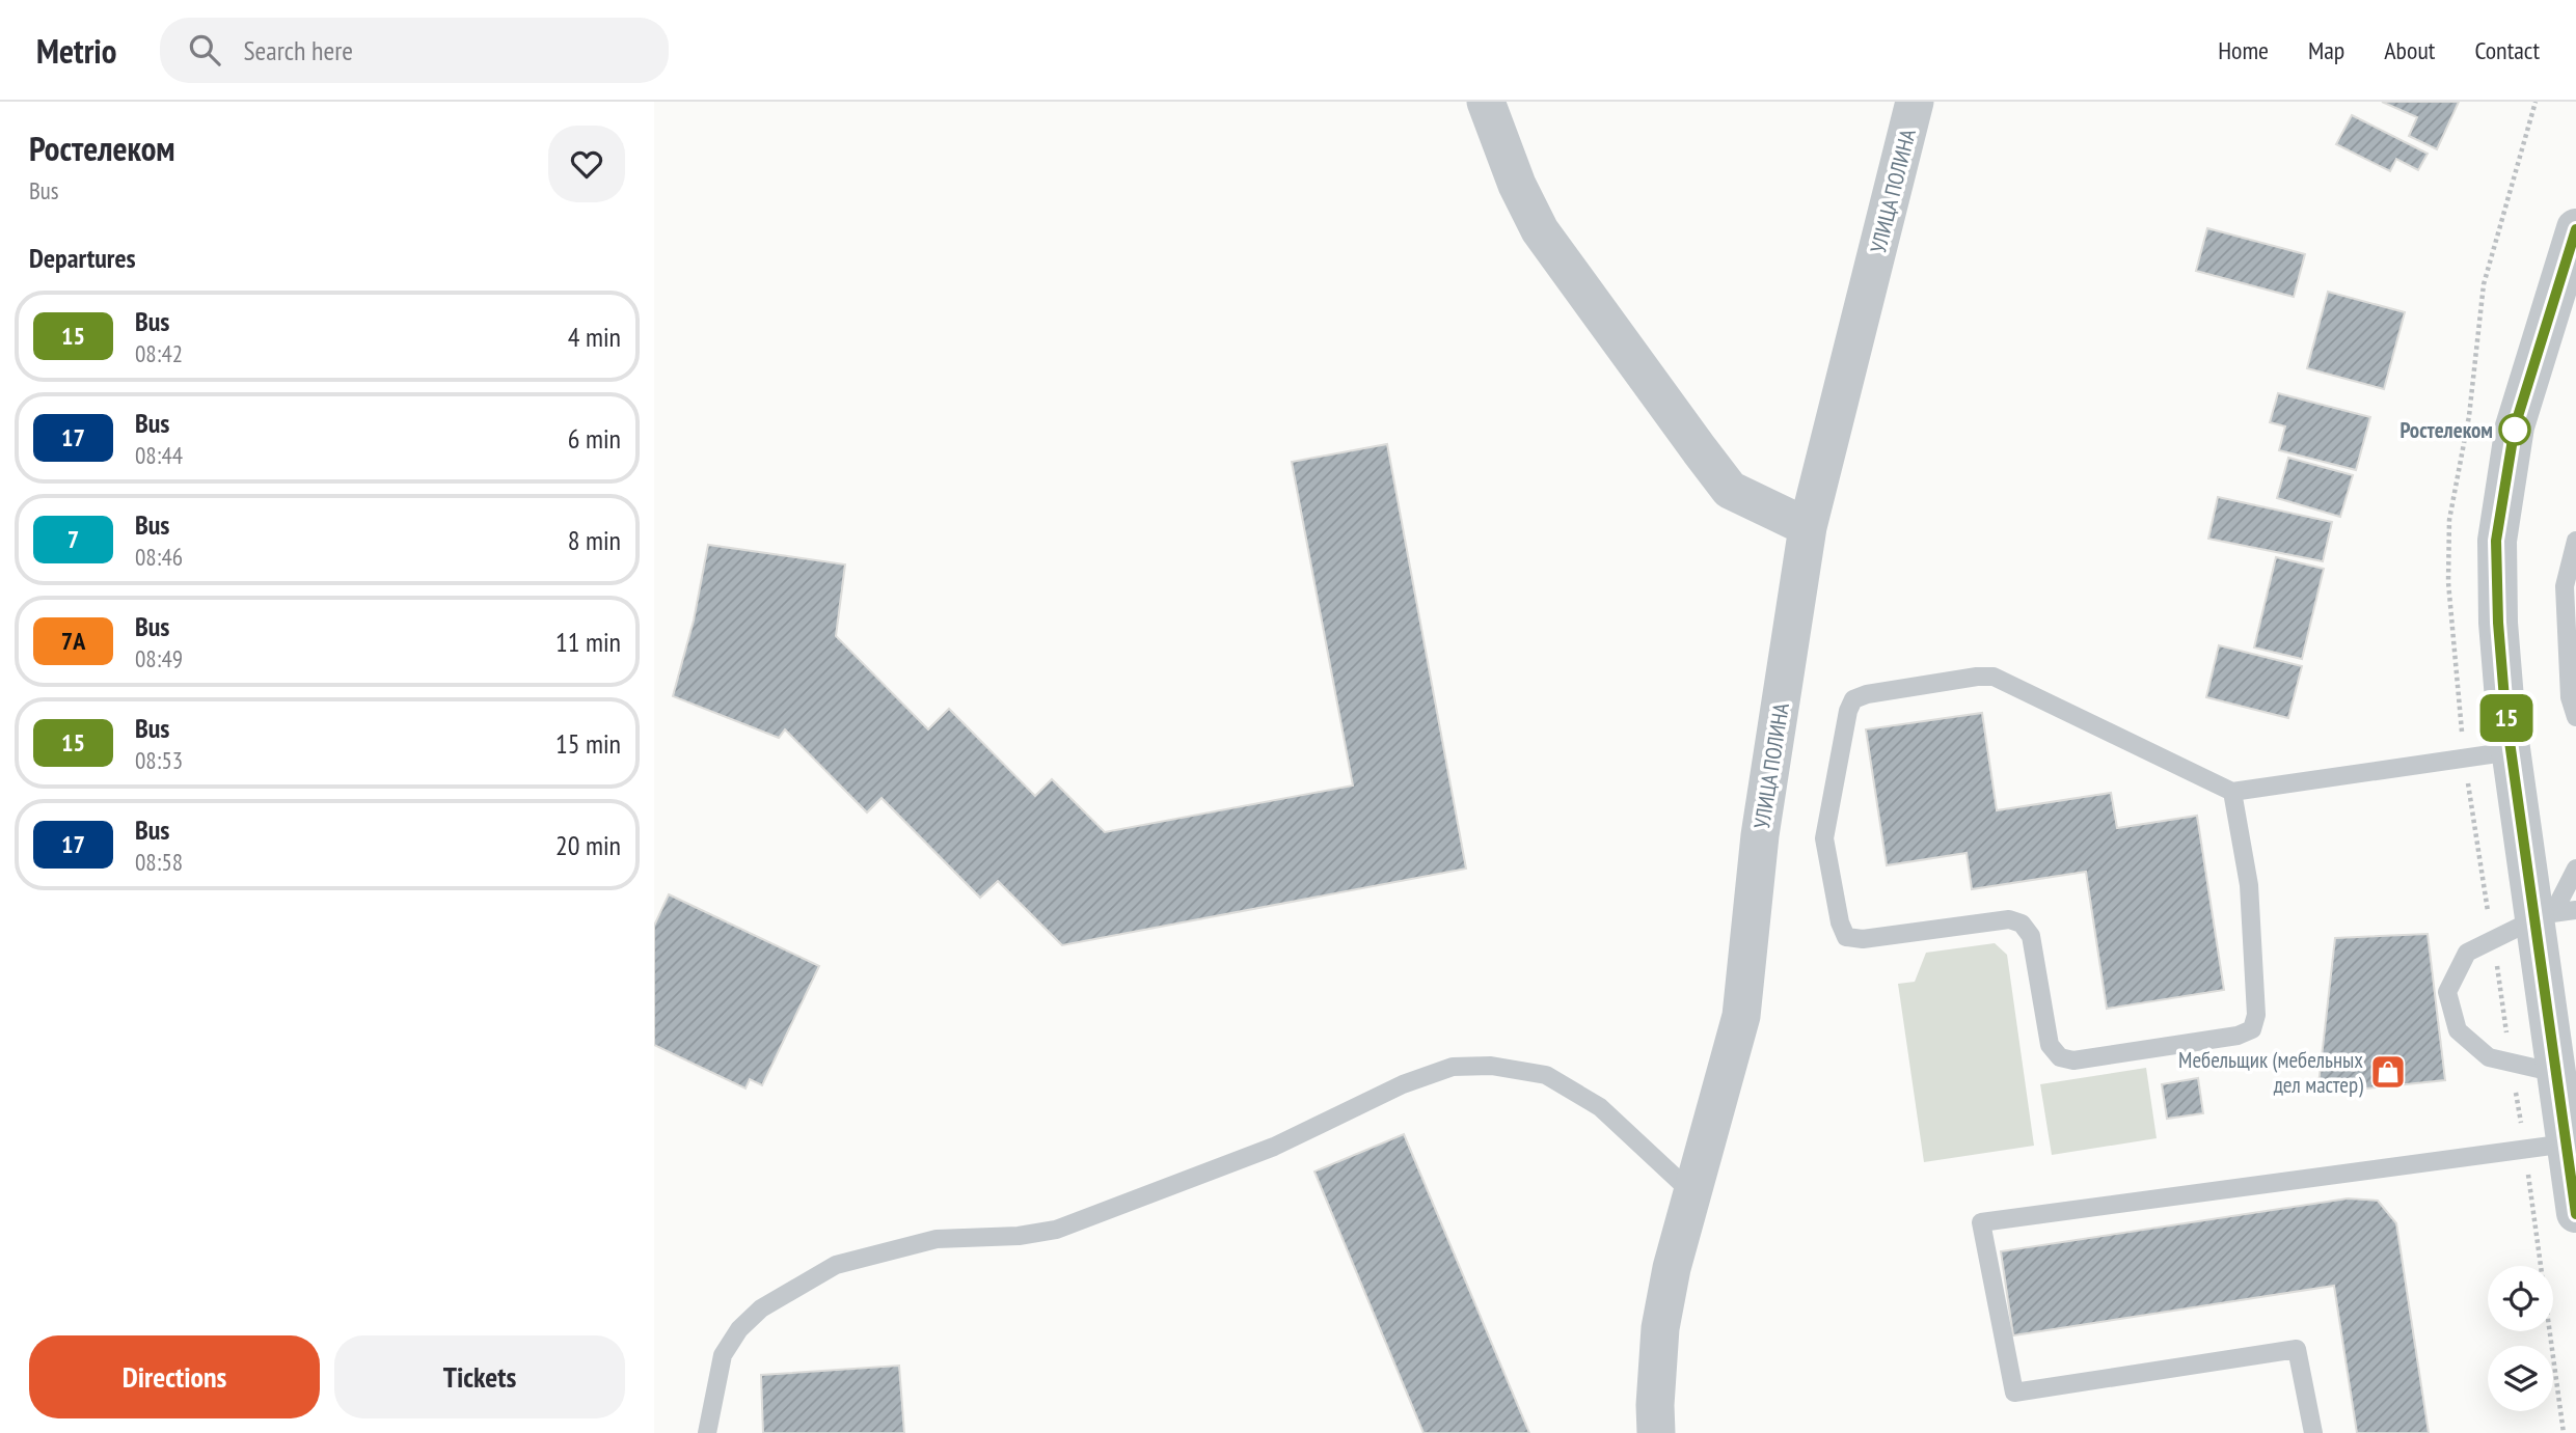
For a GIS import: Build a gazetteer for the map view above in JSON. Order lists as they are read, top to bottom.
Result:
{
  "streets": {
    "street": ["УЛИЦА ПОЛИНА"]
  },
  "places": {
    "other": ["Ростелеком"],
    "shop": ["Мебельщик (мебельных дел мастер)"]
  },
  "lines": ["bus line 15"],
  "page": {
    "header": "Metrio",
    "search": "Search here",
    "nav": [
      "Home",
      "Map",
      "About",
      "Contact"
    ],
    "heading": [
      ["Ростелеком", "Bus"],
      "Departures"
    ],
    "on_map": "15",
    "list": [
      {
        "mark": "15",
        "name": "Bus",
        "note": "08:42",
        "value": "4 min"
      },
      {
        "mark": "17",
        "name": "Bus",
        "note": "08:44",
        "value": "6 min"
      },
      {
        "mark": "7",
        "name": "Bus",
        "note": "08:46",
        "value": "8 min"
      },
      {
        "mark": "7А",
        "name": "Bus",
        "note": "08:49",
        "value": "11 min"
      },
      {
        "mark": "15",
        "name": "Bus",
        "note": "08:53",
        "value": "15 min"
      },
      {
        "mark": "17",
        "name": "Bus",
        "note": "08:58",
        "value": "20 min"
      }
    ],
    "buttons": ["Directions", "Tickets"]
  }
}
